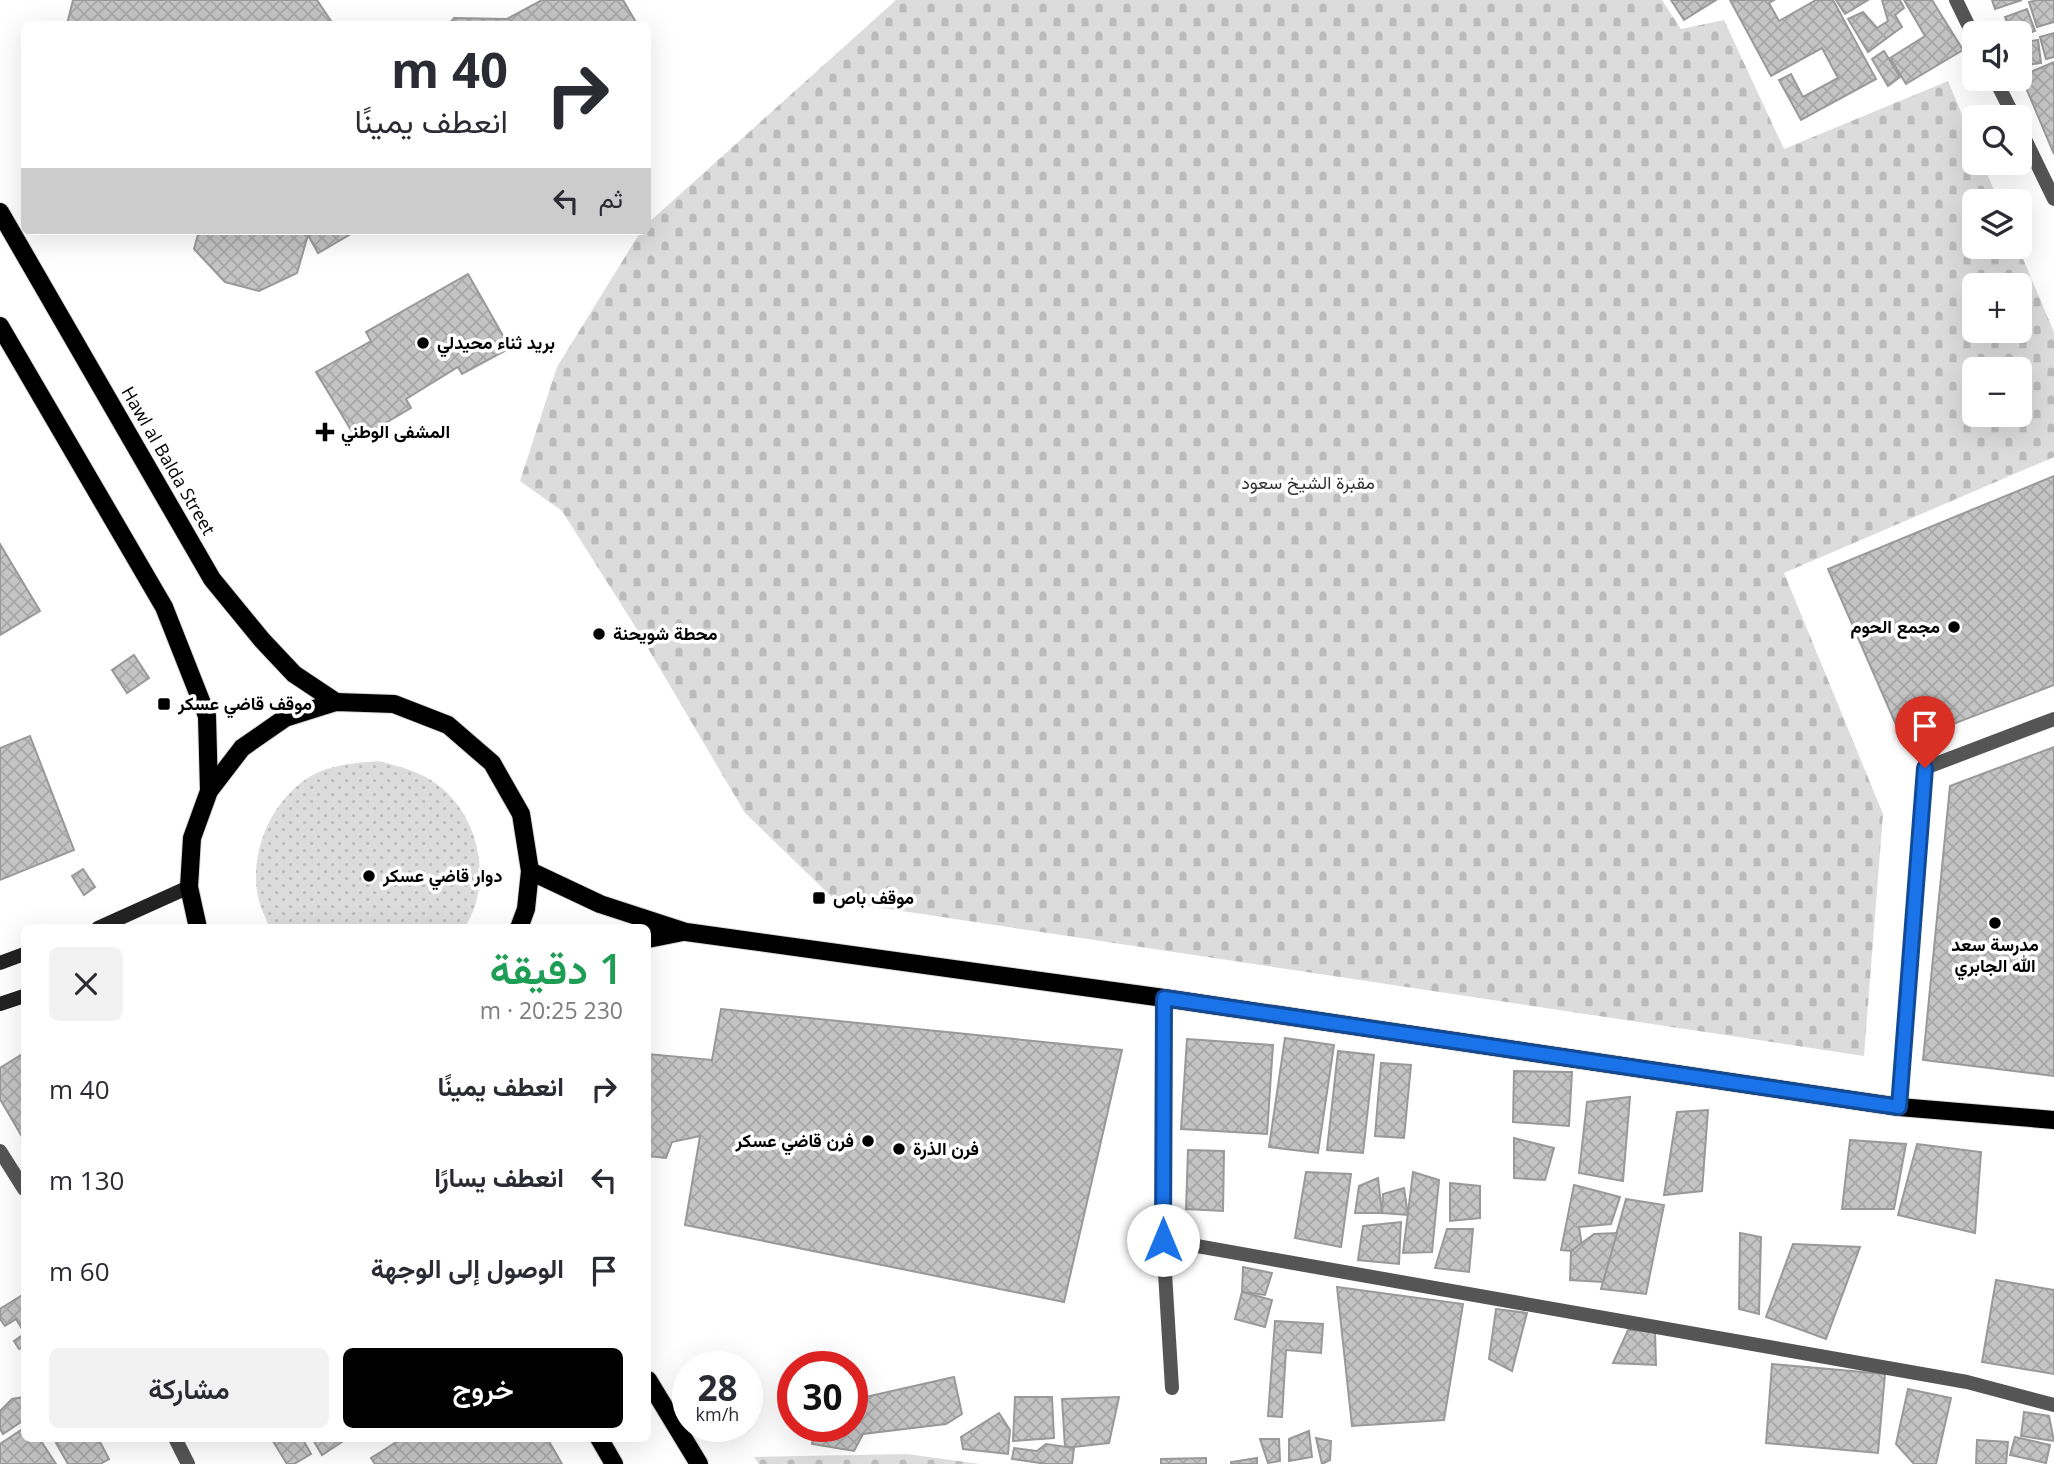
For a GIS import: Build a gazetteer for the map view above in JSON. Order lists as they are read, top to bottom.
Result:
{
  "streets": {
    "main road": ["Hawl al Balda Street"]
  },
  "parks": ["مقبرة الشيخ سعود"],
  "places": {
    "other": [
      "بريد ثناء محيدلي",
      "مجمع الحوم",
      "محطة شويحنة",
      "دوار قاضي عسكر",
      "مدرسة سعد الله الجابري",
      "فرن قاضي عسكر",
      "فرن الذرة"
    ],
    "health": ["المشفى الوطني"],
    "transit": ["موقف قاضي عسكر", "موقف باص"]
  },
  "page": {
    "map_buttons": ["+", "−"],
    "turn": ["40 m", "انعطف يمينًا"],
    "then": "ثم",
    "heading": ["1 دقيقة", "230 m · 20:25"],
    "list": [
      {
        "name": "انعطف يمينًا",
        "value": "40 m"
      },
      {
        "name": "انعطف يسارًا",
        "value": "130 m"
      },
      {
        "name": "الوصول إلى الوجهة",
        "value": "60 m"
      }
    ],
    "buttons": ["خروج", "مشاركة"],
    "speed": "28 km/h",
    "limit": "30"
  }
}
